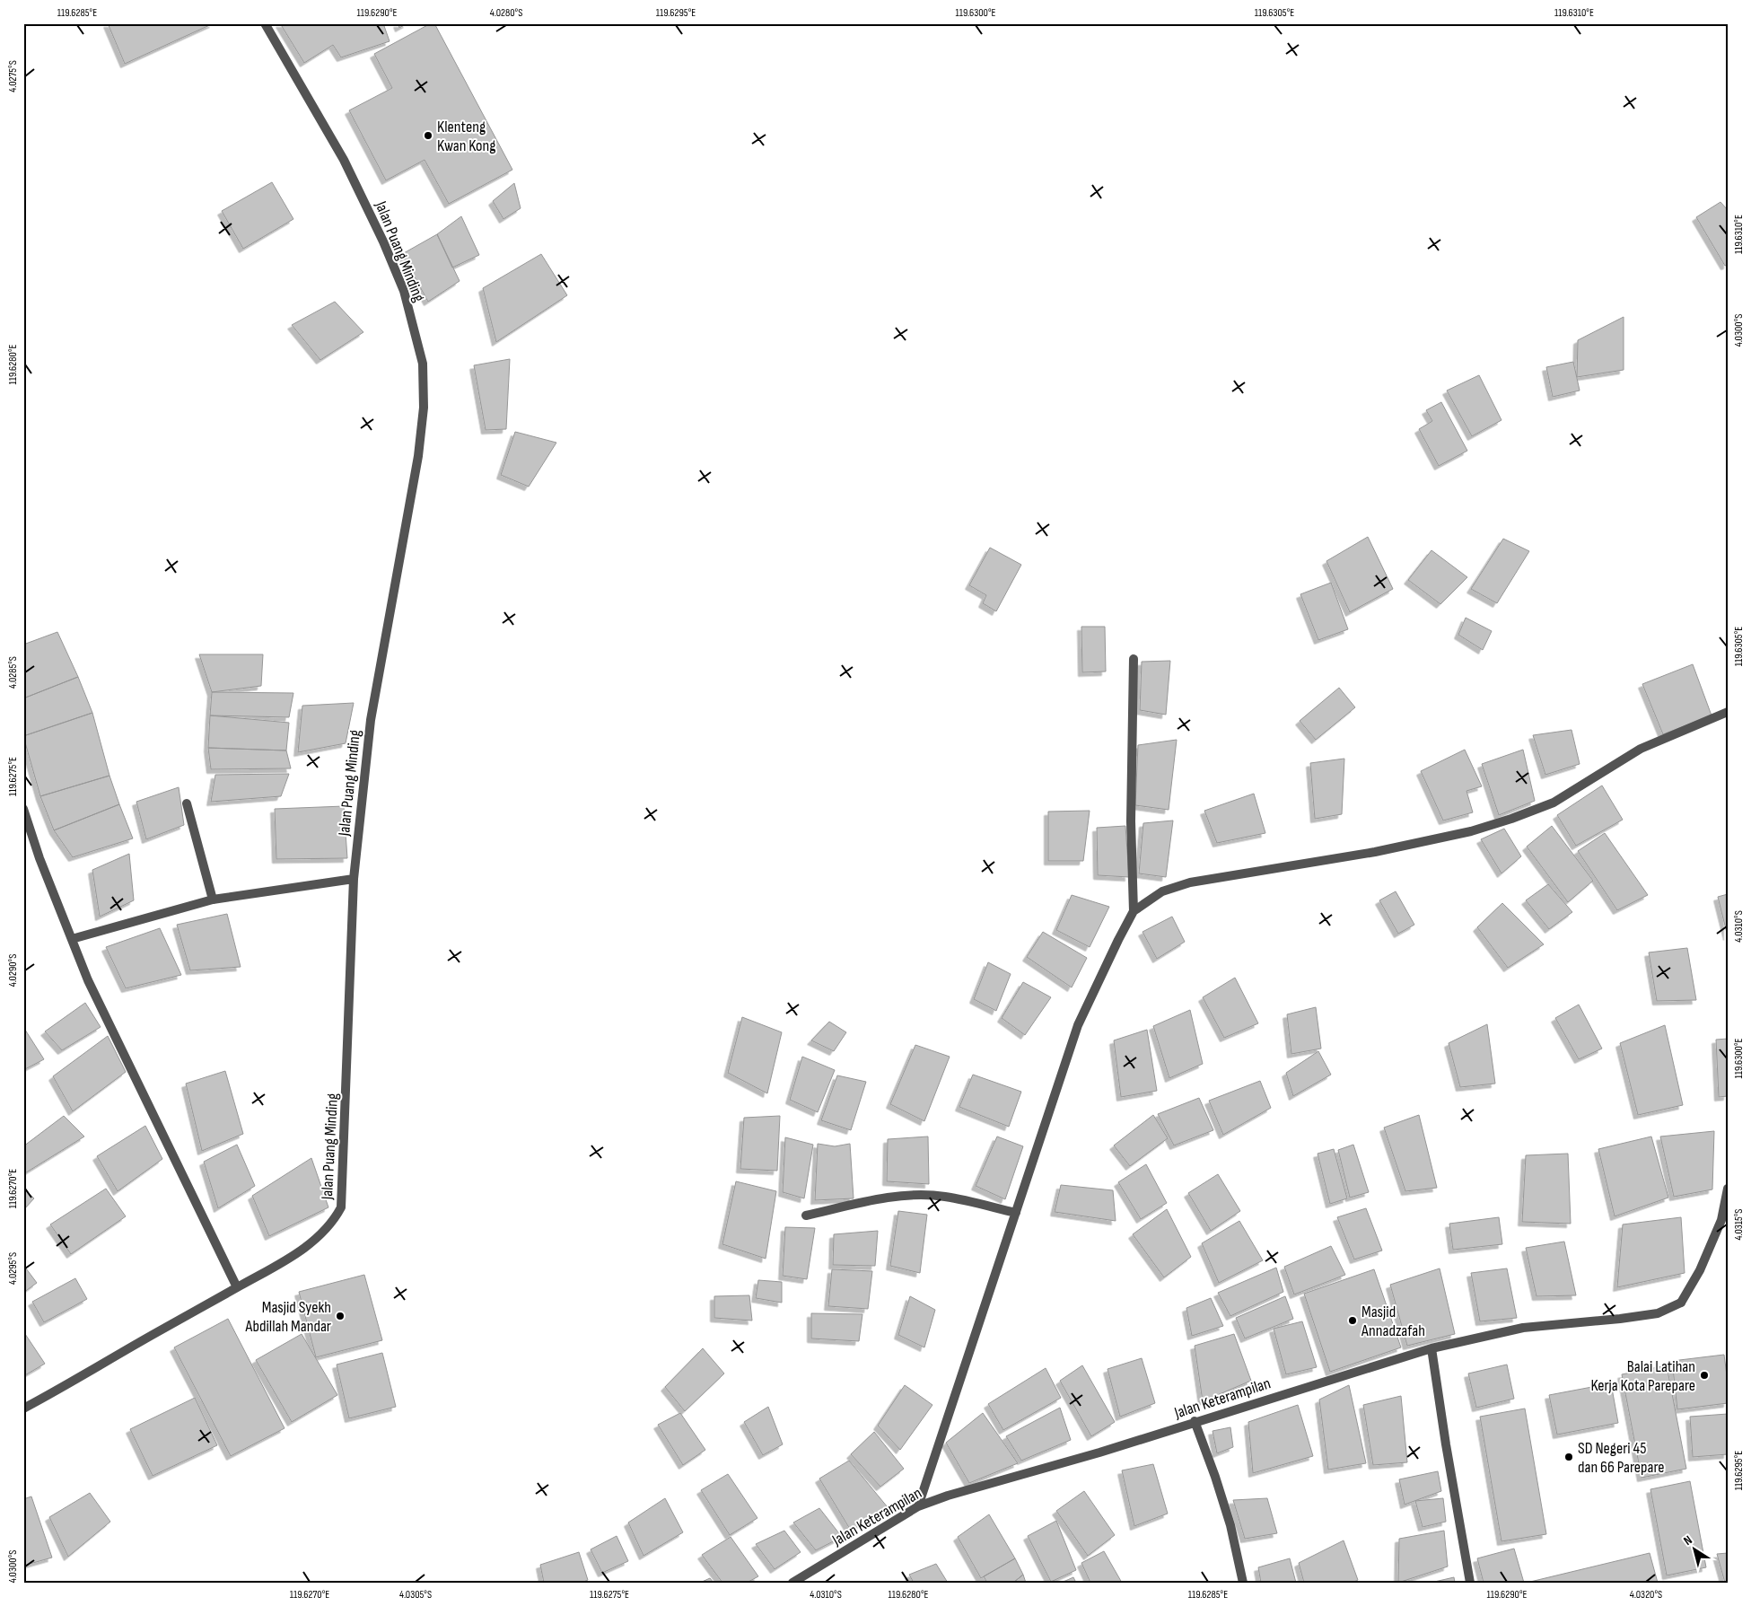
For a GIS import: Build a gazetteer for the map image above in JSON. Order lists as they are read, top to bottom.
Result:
{
  "streets": {
    "street": ["Jalan Puang Minding", "Jalan Keterampilan"]
  },
  "places": [
    "Klenteng Kwan Kong",
    "Masjid Syekh Abdillah Mandar",
    "Masjid Annadzafah",
    "Balai Latihan Kerja Kota Parepare",
    "SD Negeri 45 dan 66 Parepare"
  ],
  "north": "top left",
  "coordinates": [
    "119.6285°E",
    "119.6290°E",
    "4.0280°S",
    "119.6295°E",
    "119.6300°E",
    "119.6305°E",
    "119.6310°E",
    "4.0275°S",
    "4.0300°S",
    "119.6280°E",
    "4.0285°S",
    "119.6275°E",
    "4.0310°S",
    "4.0290°S",
    "119.6270°E",
    "4.0315°S",
    "4.0295°S",
    "4.0305°S",
    "4.0320°S"
  ]
}
